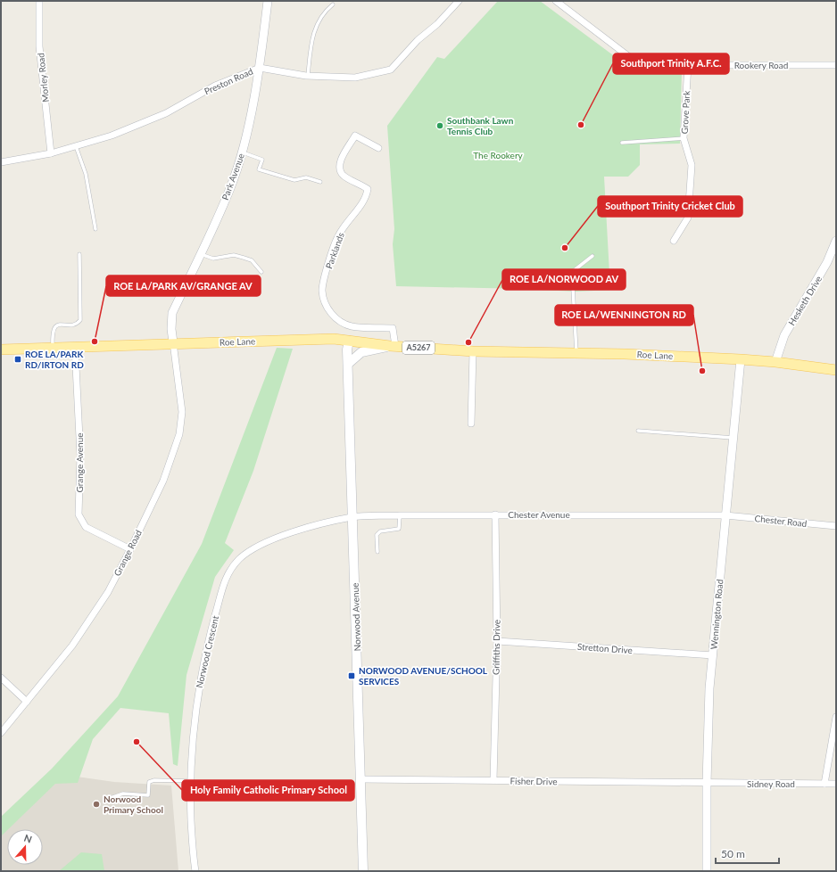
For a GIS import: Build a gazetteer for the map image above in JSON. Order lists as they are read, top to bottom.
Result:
{
  "streets": {
    "main road": ["Roe Lane", "A5267", "Norwood Avenue"],
    "street": [
      "Rookery Road",
      "Morley Road",
      "Preston Road",
      "Grove Park",
      "Park Avenue",
      "Parklands",
      "Hesketh Drive",
      "Grange Avenue",
      "Chester Avenue",
      "Chester Road",
      "Grange Road",
      "Wennington Road",
      "Griffiths Drive",
      "Stretton Drive",
      "Norwood Crescent",
      "Fisher Drive",
      "Sidney Road"
    ]
  },
  "crossings": [
    ["Rookery Road", "Grove Park"],
    ["Morley Road", "Preston Road"],
    ["Preston Road", "Park Avenue"],
    ["Park Avenue", "Roe Lane"],
    ["Park Avenue", "Grange Road"],
    ["Parklands", "Roe Lane"],
    ["Hesketh Drive", "Roe Lane"],
    ["Roe Lane", "Grange Avenue"],
    ["Roe Lane", "Grange Road"],
    ["Roe Lane", "Wennington Road"],
    ["Roe Lane", "Norwood Avenue"],
    ["Grange Avenue", "Grange Road"],
    ["Chester Avenue", "Chester Road"],
    ["Chester Avenue", "Wennington Road"],
    ["Chester Avenue", "Norwood Avenue"],
    ["Chester Avenue", "Griffiths Drive"],
    ["Chester Avenue", "Norwood Crescent"],
    ["Chester Road", "Wennington Road"],
    ["Wennington Road", "Stretton Drive"],
    ["Wennington Road", "Fisher Drive"],
    ["Wennington Road", "Sidney Road"],
    ["Norwood Avenue", "Norwood Crescent"],
    ["Norwood Avenue", "Fisher Drive"],
    ["Griffiths Drive", "Stretton Drive"],
    ["Griffiths Drive", "Fisher Drive"],
    ["Fisher Drive", "Sidney Road"]
  ],
  "parks": ["The Rookery"],
  "places": {
    "other": [
      "Southport Trinity A.F.C.",
      "Southbank Lawn Tennis Club",
      "Southport Trinity Cricket Club",
      "ROE LA/PARK AV/GRANGE AV",
      "ROE LA/NORWOOD AV",
      "ROE LA/WENNINGTON RD",
      "Holy Family Catholic Primary School",
      "Norwood Primary School"
    ],
    "transit": ["ROE LA/PARK RD/IRTON RD", "NORWOOD AVENUE/SCHOOL SERVICES"]
  },
  "scale_bar": "50 m",
  "north": "top"
}
